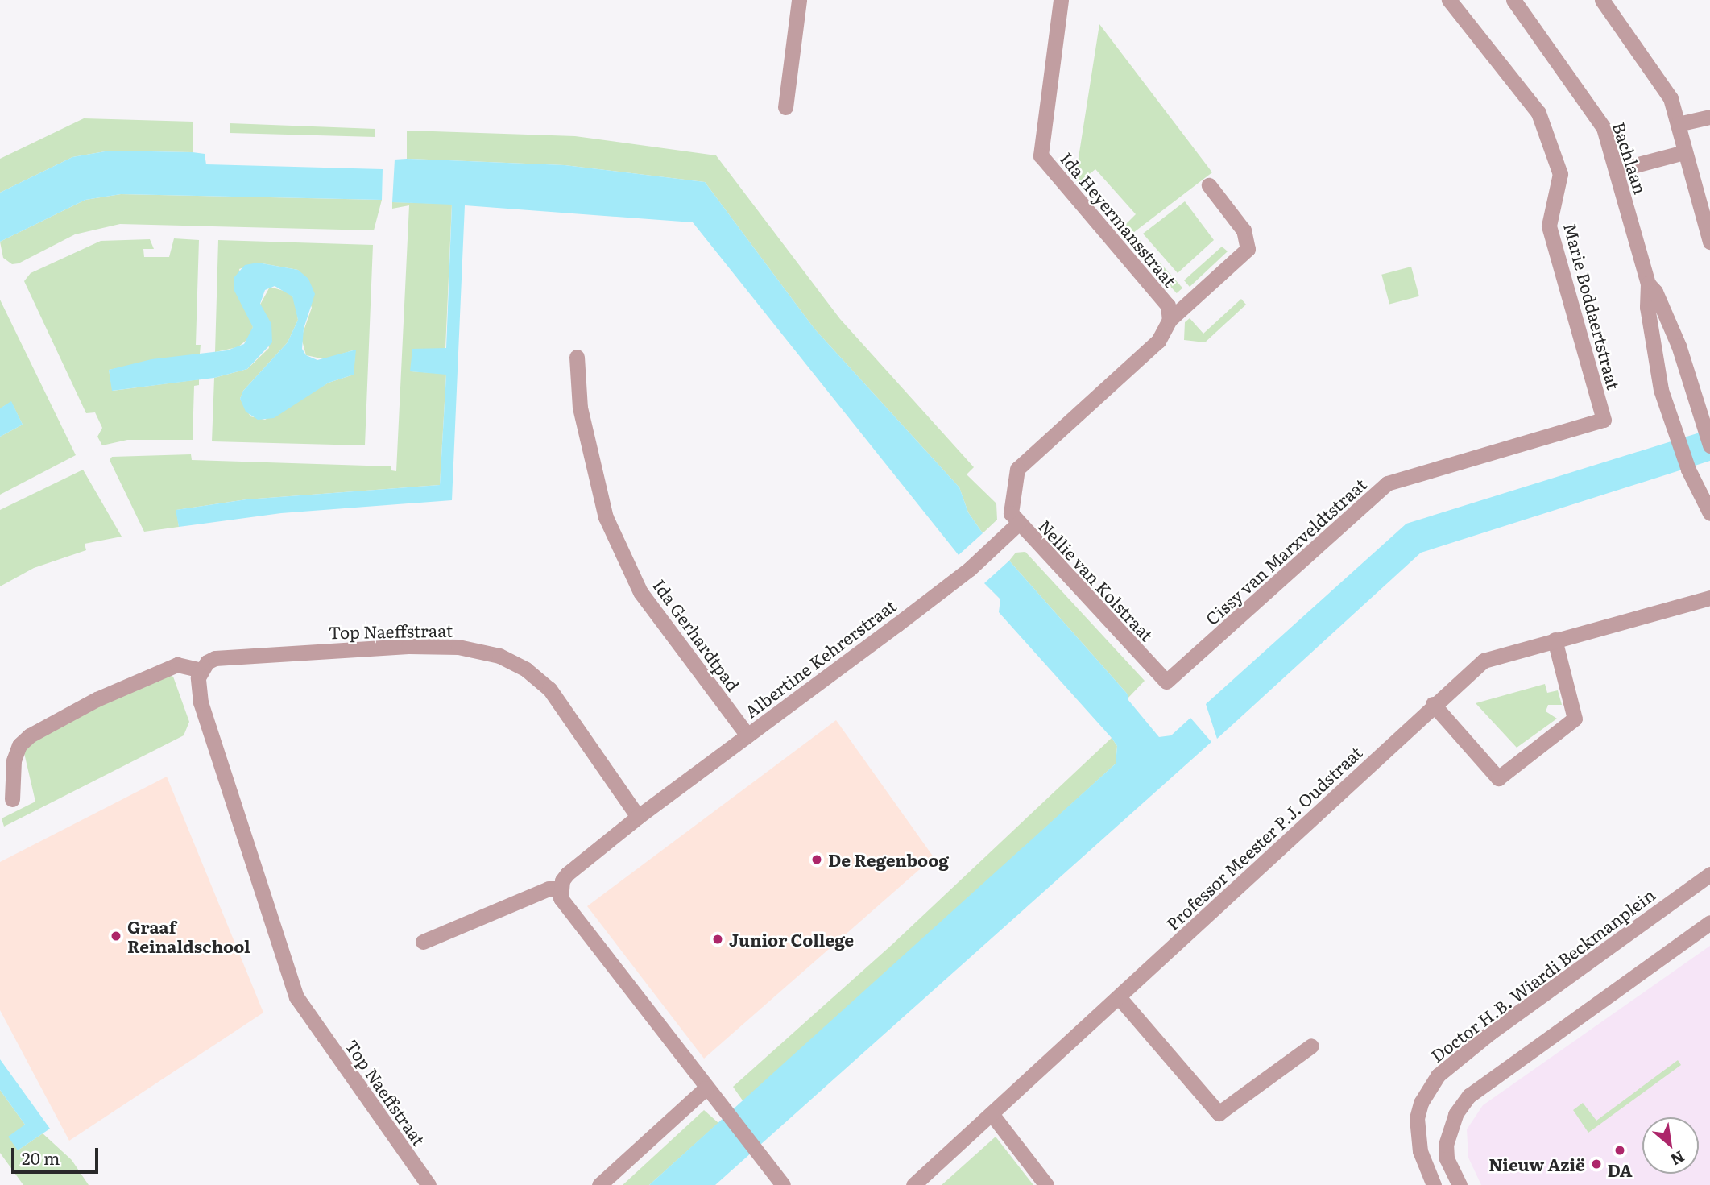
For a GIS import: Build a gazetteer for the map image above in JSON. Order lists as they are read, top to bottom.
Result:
{
  "streets": {
    "street": [
      "Bachlaan",
      "Ida Heyermansstraat",
      "Marie Boddaertstraat",
      "Cissy van Marxveldtstraat",
      "Nellie van Kolstraat",
      "Top Naeffstraat",
      "Ida Gerhardtpad",
      "Albertine Kehrerstraat",
      "Professor Meester P.J. Oudstraat",
      "Doctor H.B. Wiardi Beckmanplein"
    ]
  },
  "crossings": [
    ["Ida Heyermansstraat", "Nellie van Kolstraat"],
    ["Marie Boddaertstraat", "Cissy van Marxveldtstraat"],
    ["Cissy van Marxveldtstraat", "Nellie van Kolstraat"],
    ["Nellie van Kolstraat", "Albertine Kehrerstraat"],
    ["Top Naeffstraat", "Albertine Kehrerstraat"],
    ["Ida Gerhardtpad", "Albertine Kehrerstraat"]
  ],
  "places": [
    "De Regenboog",
    "Graaf Reinaldschool",
    "Junior College",
    "DA",
    "Nieuw Azië"
  ],
  "scale_bar": "20 m",
  "north": "bottom right"
}
